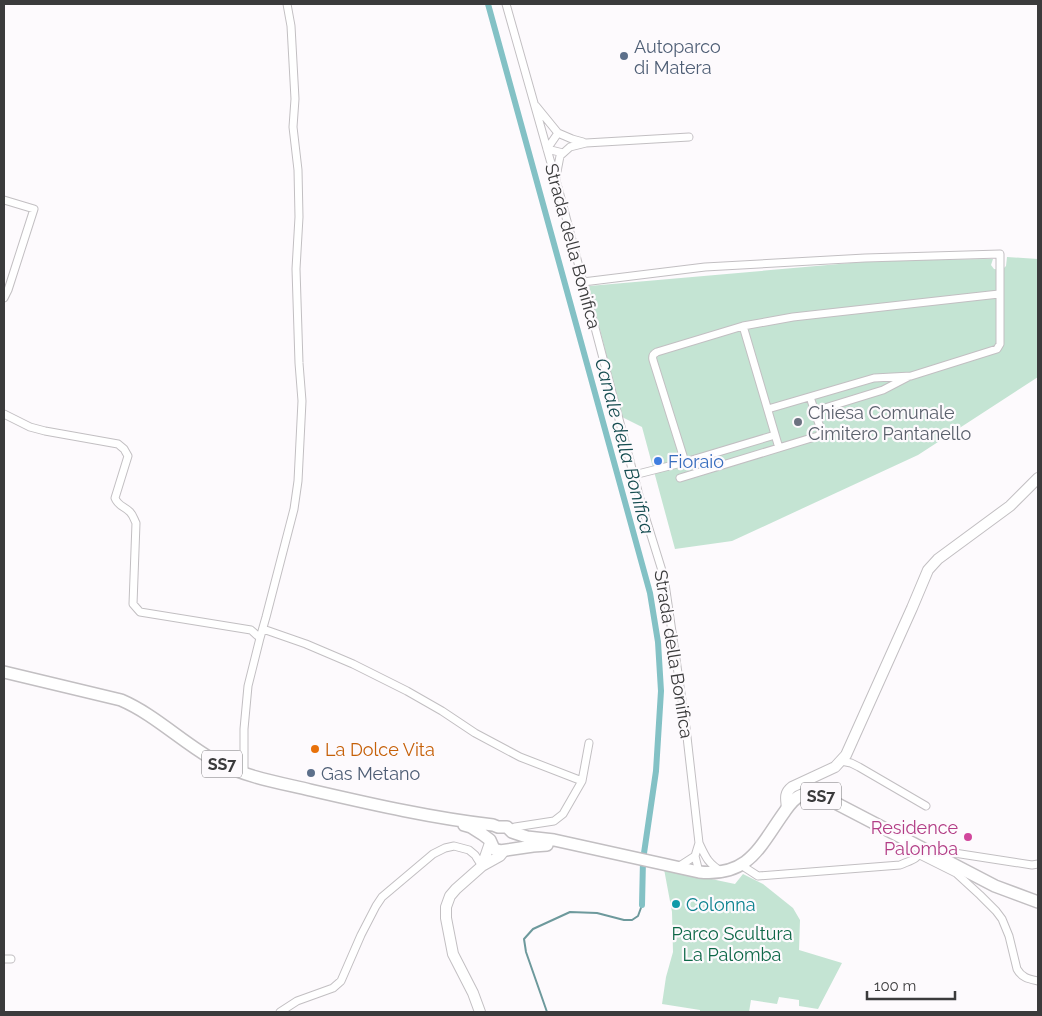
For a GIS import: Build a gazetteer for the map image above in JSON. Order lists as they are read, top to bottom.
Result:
{
  "streets": {
    "main road": ["SS7"],
    "street": ["Strada della Bonifica"]
  },
  "water": ["Canale della Bonifica"],
  "parks": ["Parco Scultura La Palomba"],
  "places": [
    "Autoparco di Matera",
    "Chiesa Comunale Cimitero Pantanello",
    "Fioraio",
    "La Dolce Vita",
    "Gas Metano",
    "Residence Palomba",
    "Colonna"
  ],
  "scale_bar": "100 m"
}
